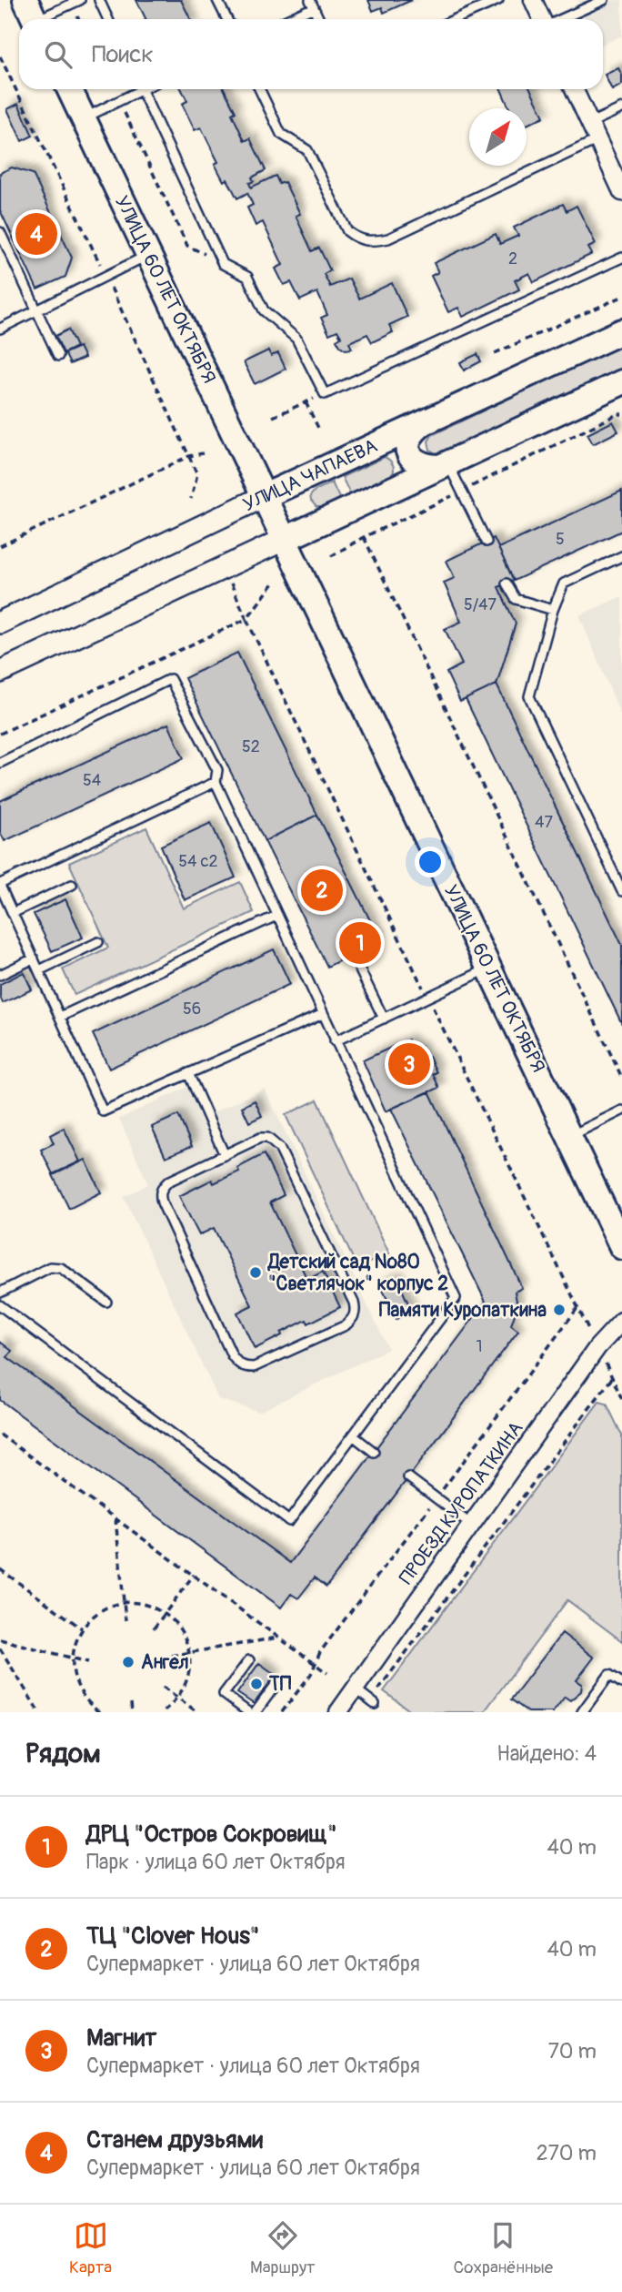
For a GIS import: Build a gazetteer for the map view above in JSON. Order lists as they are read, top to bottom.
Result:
{
  "streets": {
    "main road": ["УЛИЦА 60 ЛЕТ ОКТЯБРЯ", "УЛИЦА ЧАПАЕВА"],
    "street": ["ПРОЕЗД КУРОПАТКИНА"]
  },
  "crossings": [
    ["УЛИЦА 60 ЛЕТ ОКТЯБРЯ", "УЛИЦА ЧАПАЕВА"]
  ],
  "places": [
    "Детский сад №80 \"Светлячок\" корпус 2",
    "Памяти Куропаткина",
    "Ангел",
    "ТП"
  ],
  "house_numbers": [
    "2",
    "5",
    "5/47",
    "52",
    "54",
    "47",
    "54 с2",
    "56",
    "1"
  ],
  "north": "top right",
  "page": {
    "search": "Поиск",
    "pins": [
      "4",
      "2",
      "1",
      "3"
    ],
    "heading": ["Рядом", "Найдено: 4"],
    "list": [
      {
        "mark": "1",
        "name": "ДРЦ \"Остров Сокровищ\"",
        "note": "Парк · улица 60 лет Октября",
        "value": "40 m"
      },
      {
        "mark": "2",
        "name": "ТЦ \"Clover Hous\"",
        "note": "Супермаркет · улица 60 лет Октября",
        "value": "40 m"
      },
      {
        "mark": "3",
        "name": "Магнит",
        "note": "Супермаркет · улица 60 лет Октября",
        "value": "70 m"
      },
      {
        "mark": "4",
        "name": "Станем друзьями",
        "note": "Супермаркет · улица 60 лет Октября",
        "value": "270 m"
      }
    ],
    "nav": ["Карта", "Маршрут", "Сохранённые"]
  }
}
